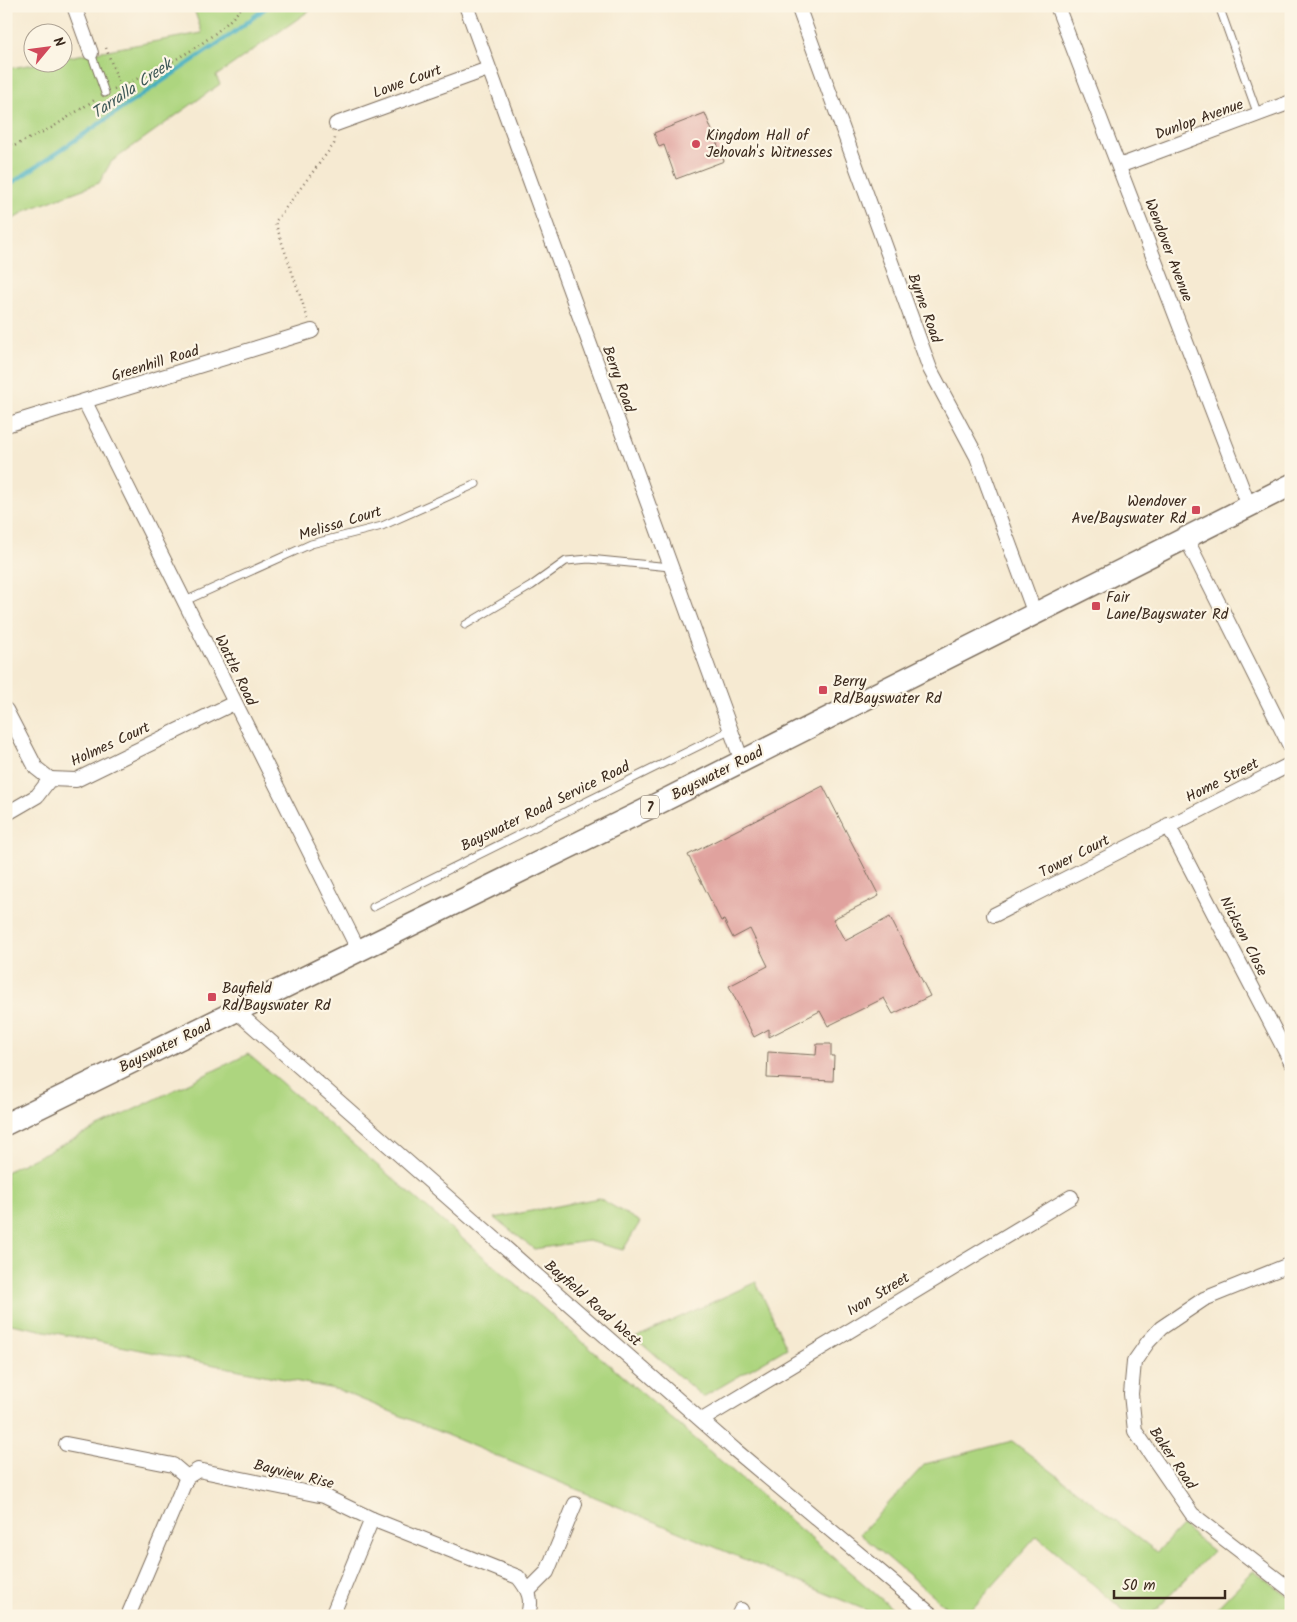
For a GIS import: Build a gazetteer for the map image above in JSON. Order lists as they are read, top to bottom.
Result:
{
  "streets": {
    "main road": ["Bayswater Road", "7"],
    "street": [
      "Lowe Court",
      "Dunlop Avenue",
      "Wendover Avenue",
      "Byrne Road",
      "Greenhill Road",
      "Berry Road",
      "Wattle Road",
      "Holmes Court",
      "Home Street",
      "Tower Court",
      "Nickson Close",
      "Ivon Street",
      "Bayfield Road West",
      "Baker Road",
      "Bayview Rise"
    ],
    "lane": ["Melissa Court", "Bayswater Road Service Road"]
  },
  "crossings": [
    ["Lowe Court", "Berry Road"],
    ["Dunlop Avenue", "Wendover Avenue"],
    ["Wendover Avenue", "Bayswater Road"],
    ["Byrne Road", "Bayswater Road"],
    ["Greenhill Road", "Wattle Road"],
    ["Berry Road", "Bayswater Road"],
    ["Berry Road", "Bayswater Road Service Road"],
    ["Melissa Court", "Wattle Road"],
    ["Wattle Road", "Holmes Court"],
    ["Wattle Road", "Bayswater Road"],
    ["Bayswater Road", "Bayfield Road West"],
    ["Home Street", "Tower Court"],
    ["Home Street", "Nickson Close"],
    ["Tower Court", "Nickson Close"],
    ["Ivon Street", "Bayfield Road West"]
  ],
  "water": ["Tarralla Creek"],
  "places": {
    "other": ["Kingdom Hall of Jehovah's Witnesses"],
    "transit": [
      "Wendover Ave/Bayswater Rd",
      "Fair Lane/Bayswater Rd",
      "Berry Rd/Bayswater Rd",
      "Bayfield Rd/Bayswater Rd"
    ]
  },
  "scale_bar": "50 m",
  "north": "top right"
}
